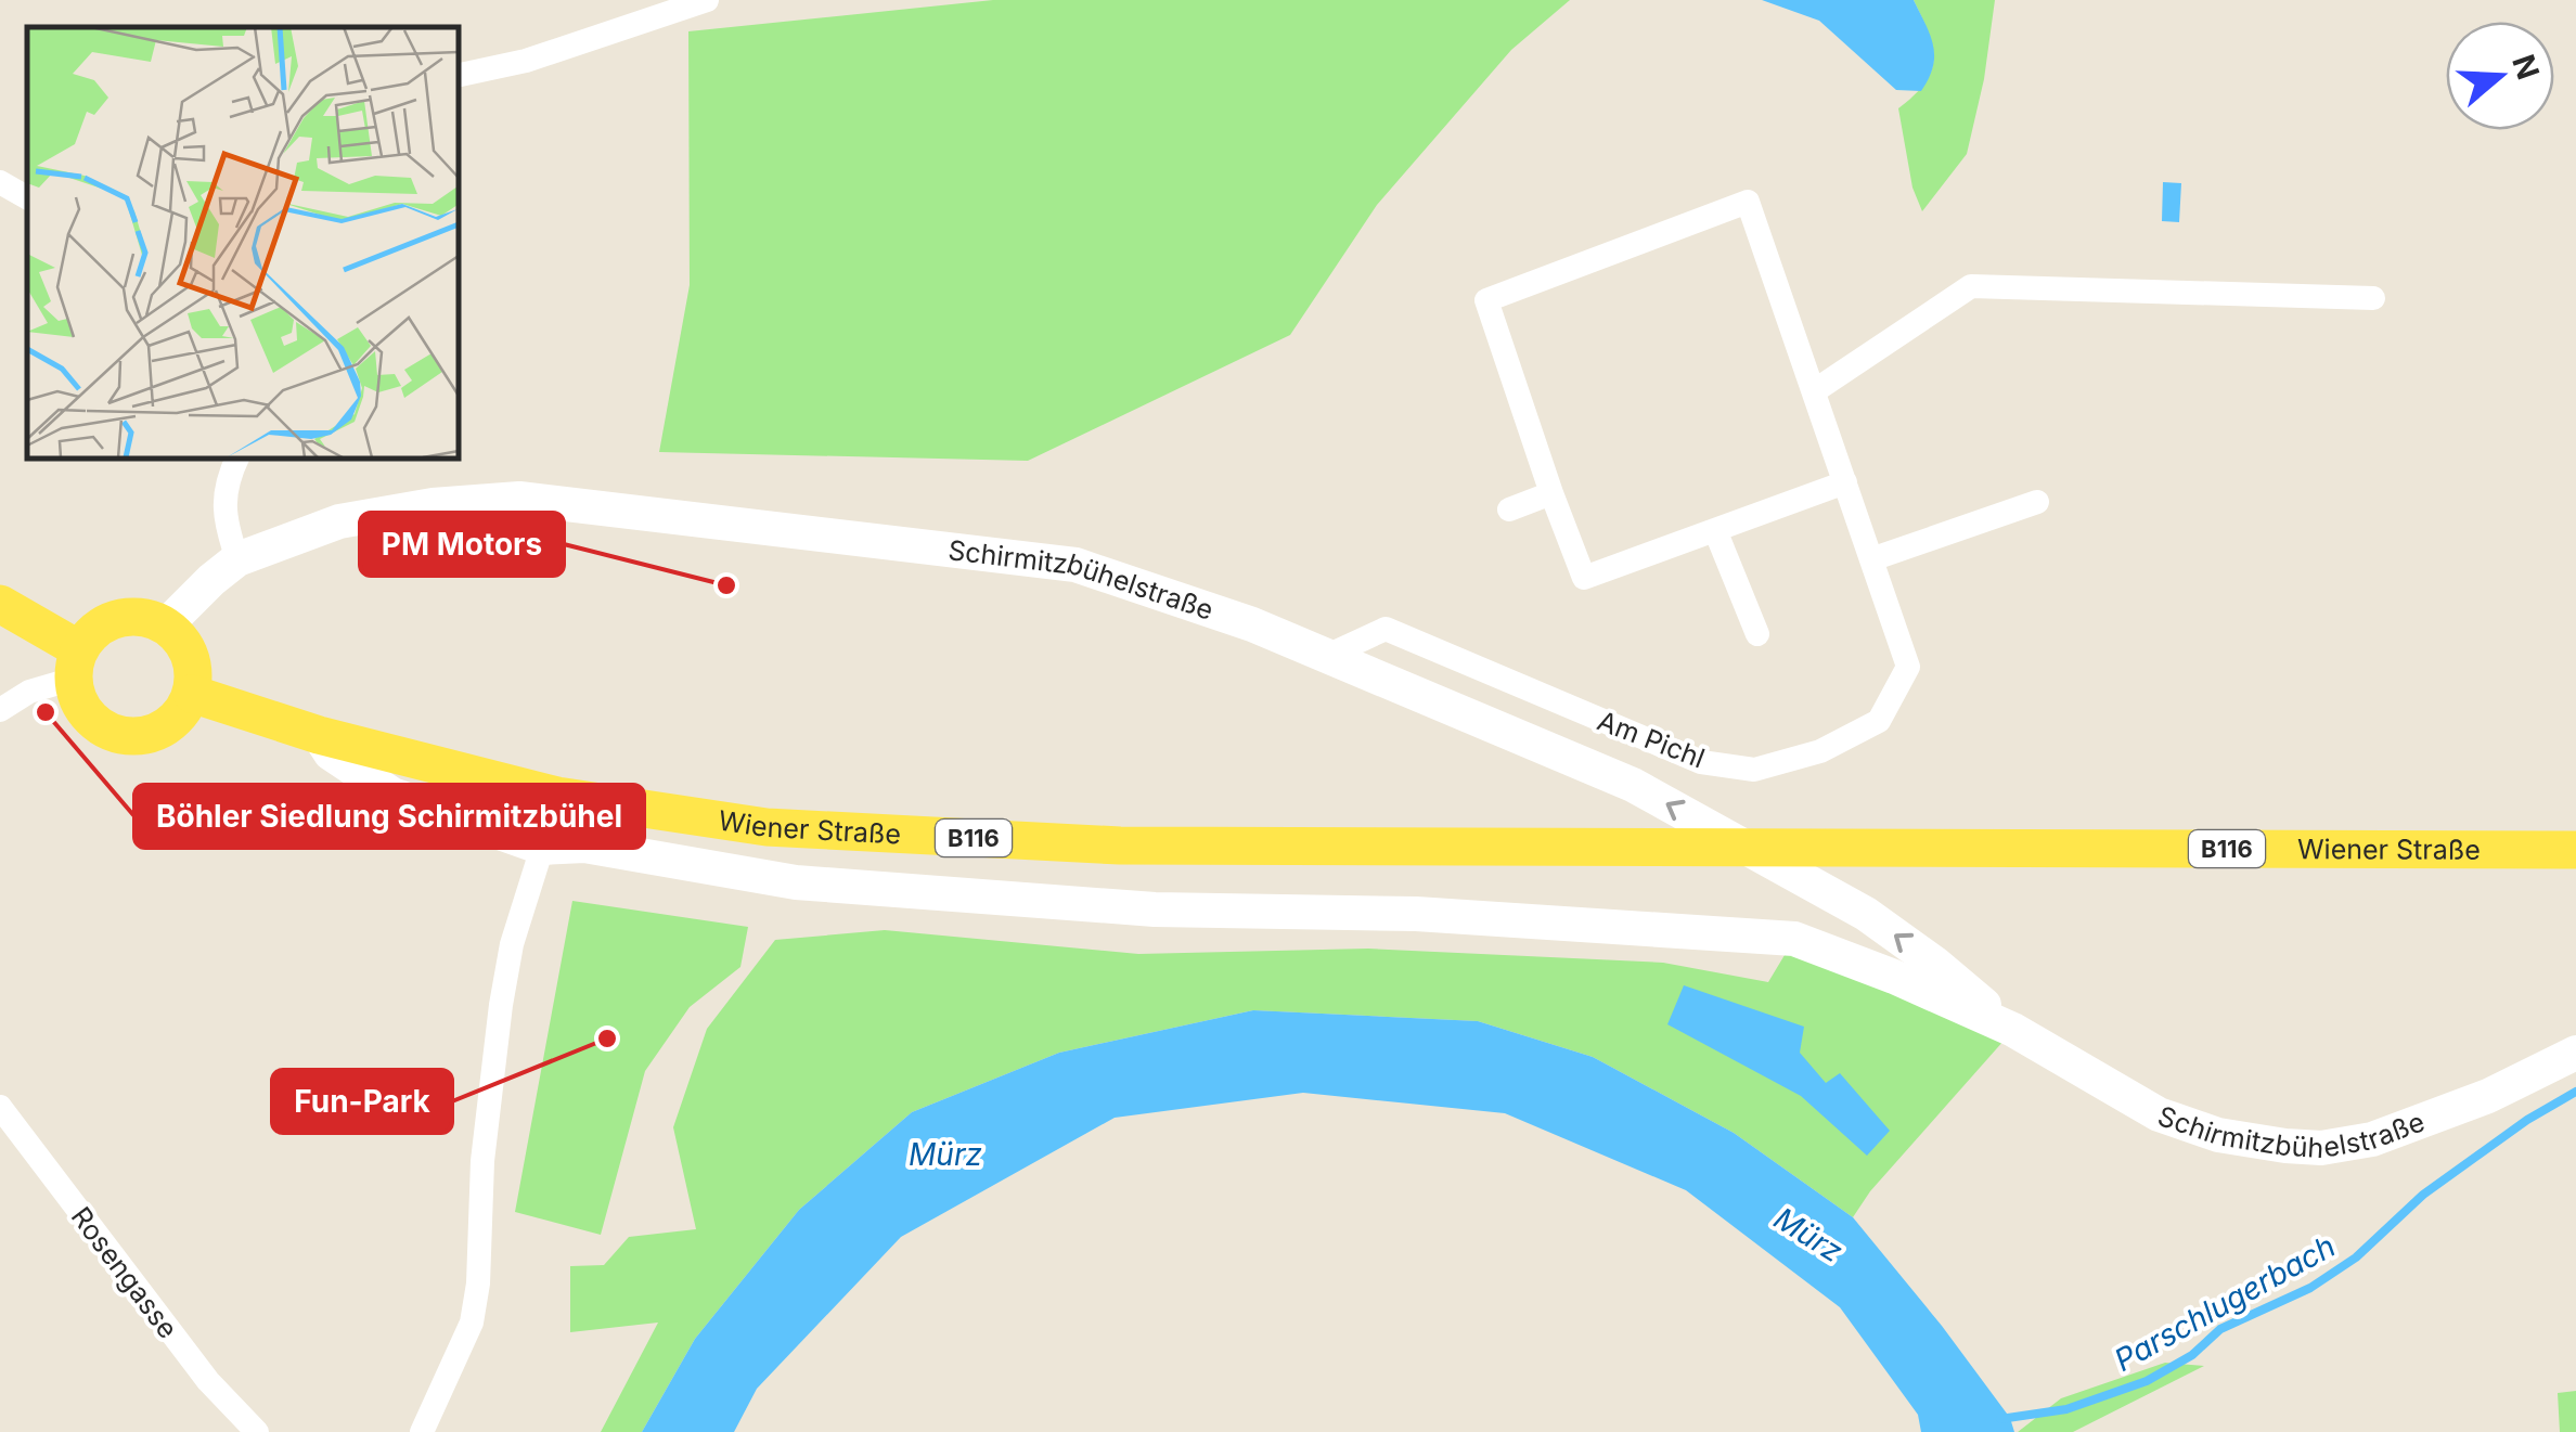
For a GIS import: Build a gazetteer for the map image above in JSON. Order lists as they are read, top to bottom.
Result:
{
  "streets": {
    "main road": ["Schirmitzbühelstraße", "Wiener Straße", "B116"],
    "street": ["Am Pichl", "Rosengasse"]
  },
  "crossings": [
    ["Schirmitzbühelstraße", "Am Pichl"],
    ["Schirmitzbühelstraße", "Wiener Straße"]
  ],
  "water": ["Mürz", "Parschlugerbach"],
  "places": ["PM Motors", "Böhler Siedlung Schirmitzbühel", "Fun-Park"],
  "north": "right"
}
